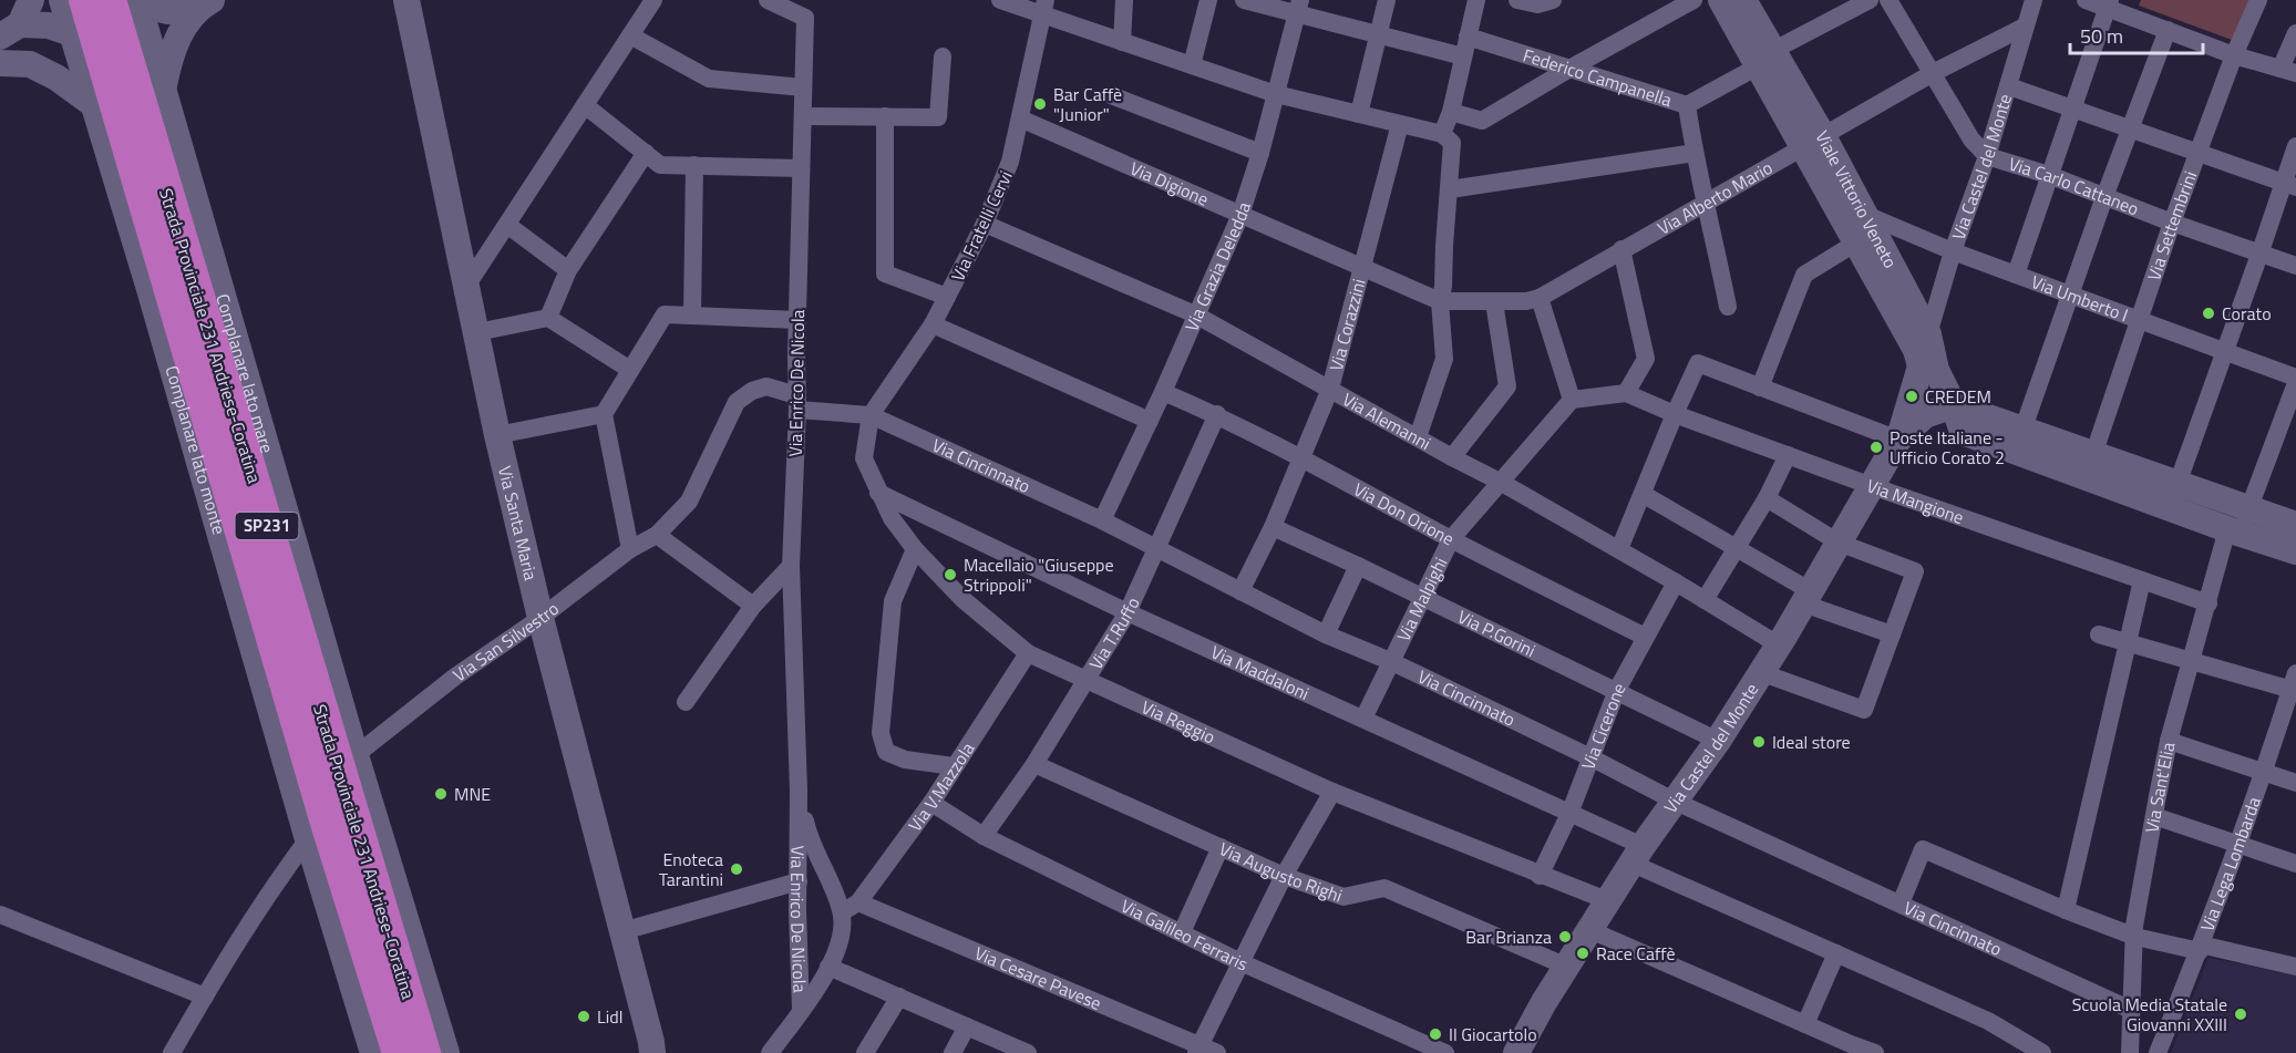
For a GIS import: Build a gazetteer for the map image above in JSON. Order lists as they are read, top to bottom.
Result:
{
  "streets": {
    "highway": ["Strada Provinciale 231 Andriese-Coratina", "SP231"],
    "street": [
      "Federico Campanella",
      "Via Castel del Monte",
      "Via Digione",
      "Via Carlo Cattaneo",
      "Via Alberto Mario",
      "Viale Vittorio Veneto",
      "Via Fratelli Cervi",
      "Via Settembrini",
      "Via Grazia Deledda",
      "Via Umberto I",
      "Via Corazzini",
      "Complanare lato mare",
      "Via Enrico De Nicola",
      "Via Alemanni",
      "Complanare lato monte",
      "Via Cincinnato",
      "Via Mangione",
      "Via Don Orione",
      "Via Santa Maria",
      "Via Malpighi",
      "Via T.Ruffo",
      "Via P.Gorini",
      "Via San Silvestro",
      "Via Maddaloni",
      "Via Reggio",
      "Via Cicerone",
      "Via V.Mazzola",
      "Via Sant'Elia",
      "Via Lega Lombarda",
      "Via Augusto Righi",
      "Via Galileo Ferraris",
      "Via Cesare Pavese"
    ]
  },
  "crossings": [
    ["Federico Campanella", "Viale Vittorio Veneto"],
    ["Via Castel del Monte", "Via Carlo Cattaneo"],
    ["Via Castel del Monte", "Via Alberto Mario"],
    ["Via Castel del Monte", "Viale Vittorio Veneto"],
    ["Via Castel del Monte", "Via Umberto I"],
    ["Via Castel del Monte", "Via Alemanni"],
    ["Via Castel del Monte", "Via Cincinnato"],
    ["Via Castel del Monte", "Via Mangione"],
    ["Via Castel del Monte", "Via P.Gorini"],
    ["Via Castel del Monte", "Via Maddaloni"],
    ["Via Castel del Monte", "Via Reggio"],
    ["Via Castel del Monte", "Via Augusto Righi"],
    ["Via Digione", "Via Alberto Mario"],
    ["Via Digione", "Via Fratelli Cervi"],
    ["Via Digione", "Via Grazia Deledda"],
    ["Via Digione", "Via Corazzini"],
    ["Via Carlo Cattaneo", "Via Alberto Mario"],
    ["Via Carlo Cattaneo", "Via Settembrini"],
    ["Via Alberto Mario", "Viale Vittorio Veneto"],
    ["Viale Vittorio Veneto", "Via Umberto I"],
    ["Viale Vittorio Veneto", "Via Sant'Elia"],
    ["Via Fratelli Cervi", "Via Alemanni"],
    ["Via Fratelli Cervi", "Via Cincinnato"],
    ["Via Fratelli Cervi", "Via Reggio"],
    ["Via Settembrini", "Via Umberto I"],
    ["Via Grazia Deledda", "Via Alemanni"],
    ["Via Grazia Deledda", "Via Cincinnato"],
    ["Via Grazia Deledda", "Via Don Orione"],
    ["Via Corazzini", "Via Alemanni"],
    ["Via Corazzini", "Via Cincinnato"],
    ["Via Corazzini", "Via Don Orione"],
    ["Via Corazzini", "Via P.Gorini"],
    ["Strada Provinciale 231 Andriese-Coratina", "Complanare lato mare"],
    ["Complanare lato mare", "Via San Silvestro"],
    ["Via Enrico De Nicola", "Via Cincinnato"],
    ["Via Enrico De Nicola", "Via V.Mazzola"],
    ["Via Alemanni", "Via Malpighi"],
    ["Via Alemanni", "Via Cicerone"],
    ["Via Cincinnato", "Via Malpighi"],
    ["Via Cincinnato", "Via T.Ruffo"],
    ["Via Cincinnato", "Via San Silvestro"],
    ["Via Cincinnato", "Via Reggio"],
    ["Via Cincinnato", "Via Cicerone"],
    ["Via Cincinnato", "Via Sant'Elia"],
    ["Via Mangione", "Via Sant'Elia"],
    ["Via Don Orione", "Via Malpighi"],
    ["Via Don Orione", "Via T.Ruffo"],
    ["Via Don Orione", "Via Cicerone"],
    ["Via Santa Maria", "Via San Silvestro"],
    ["Via Malpighi", "Via P.Gorini"],
    ["Via Malpighi", "Via Maddaloni"],
    ["Via T.Ruffo", "Via Maddaloni"],
    ["Via T.Ruffo", "Via Reggio"],
    ["Via T.Ruffo", "Via Augusto Righi"],
    ["Via T.Ruffo", "Via Galileo Ferraris"],
    ["Via P.Gorini", "Via Cicerone"],
    ["Via Maddaloni", "Via Reggio"],
    ["Via Maddaloni", "Via Cicerone"],
    ["Via Reggio", "Via Cicerone"],
    ["Via Reggio", "Via V.Mazzola"],
    ["Via V.Mazzola", "Via Galileo Ferraris"],
    ["Via V.Mazzola", "Via Cesare Pavese"]
  ],
  "places": [
    "Bar Caffè \"Junior\"",
    "Corato",
    "CREDEM",
    "Poste Italiane - Ufficio Corato 2",
    "Macellaio \"Giuseppe Strippoli\"",
    "Ideal store",
    "MNE",
    "Enoteca Tarantini",
    "Bar Brianza",
    "Race Caffè",
    "Scuola Media Statale Giovanni XXIII",
    "Lidl",
    "Il Giocartolo"
  ],
  "scale_bar": "50 m"
}
